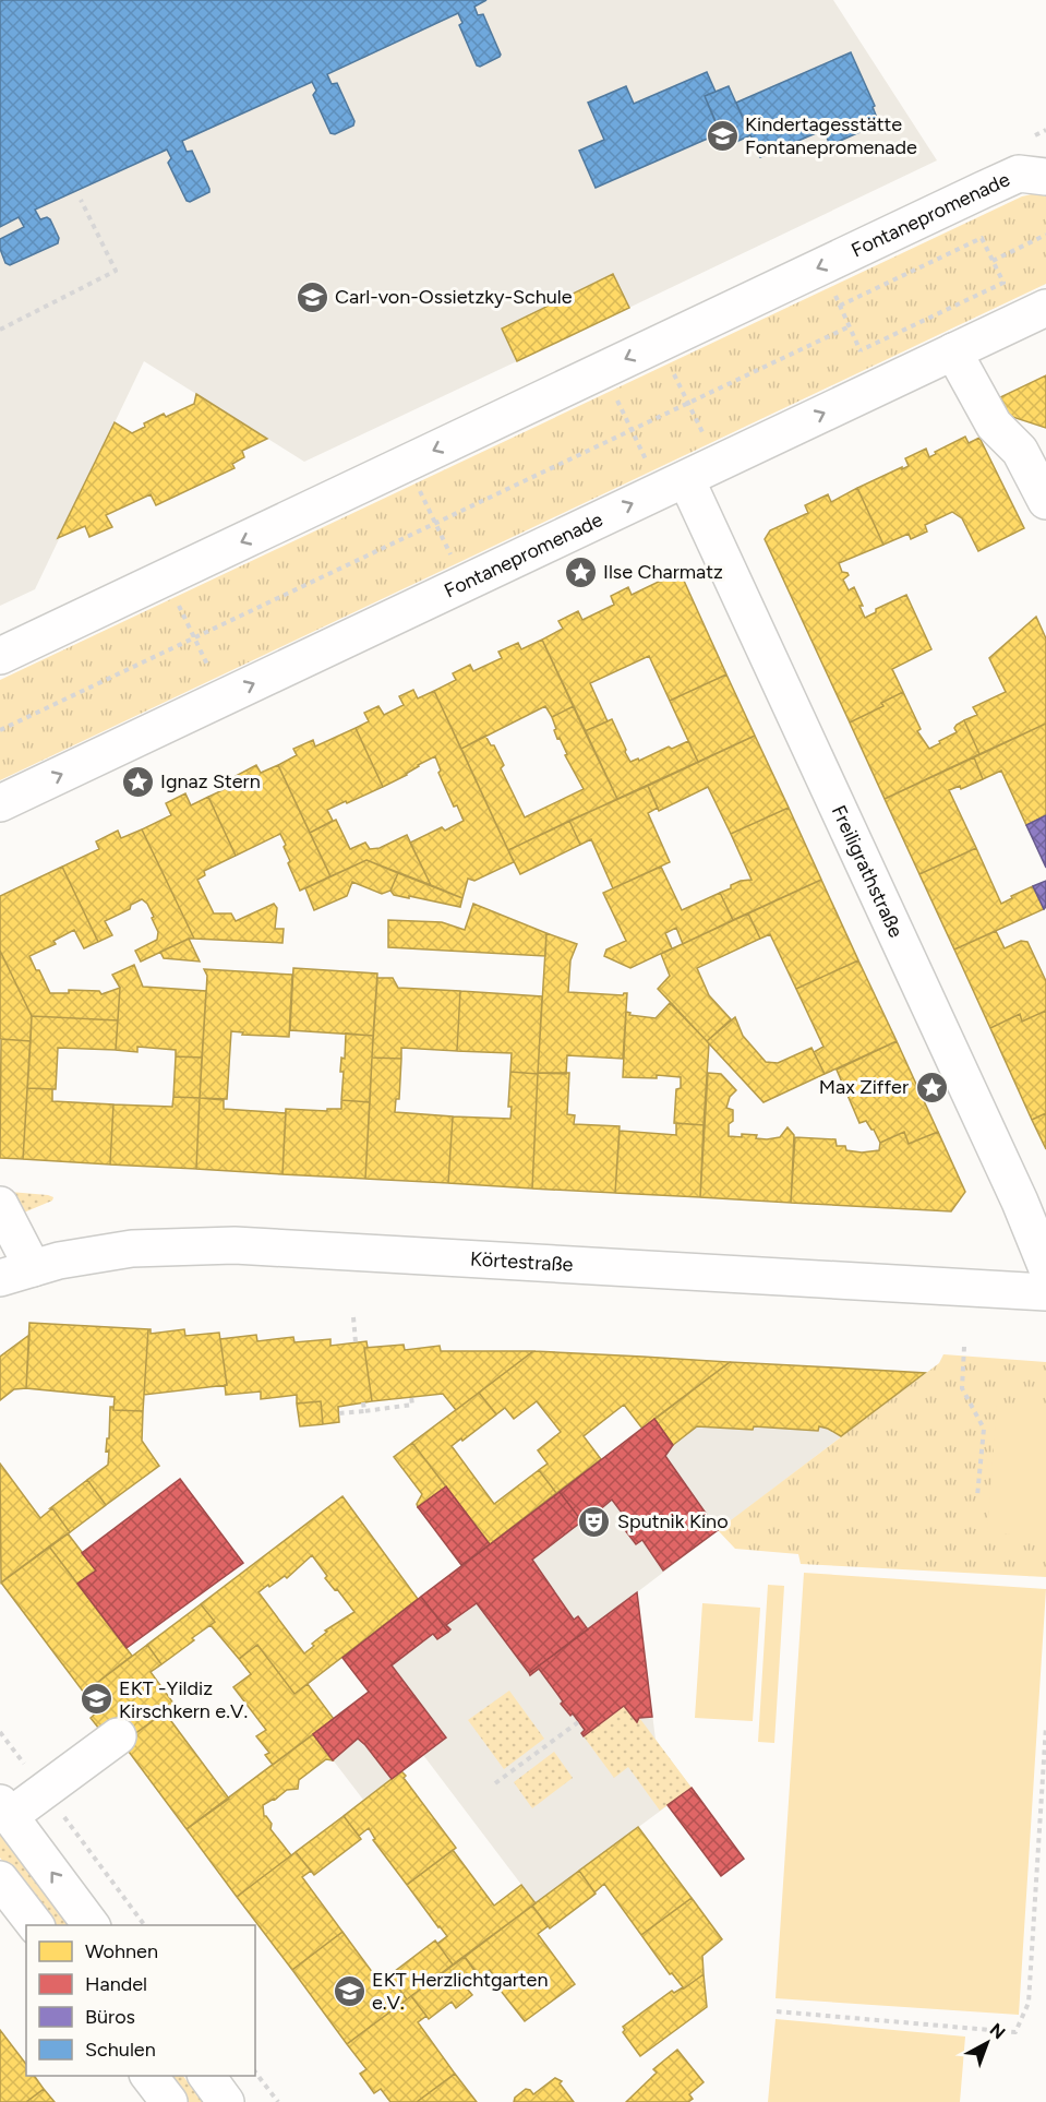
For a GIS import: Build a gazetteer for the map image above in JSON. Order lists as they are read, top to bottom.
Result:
{
  "streets": {
    "street": ["Fontanepromenade", "Freiligrathstraße", "Körtestraße"]
  },
  "crossings": [
    ["Fontanepromenade", "Freiligrathstraße"]
  ],
  "places": {
    "school or university": [
      "Kindertagesstätte Fontanepromenade",
      "Carl-von-Ossietzky-Schule",
      "EKT -Yildiz Kirschkern e.V.",
      "EKT Herzlichtgarten e.V."
    ],
    "place": ["Ilse Charmatz", "Ignaz Stern", "Max Ziffer"],
    "theatre": ["Sputnik Kino"]
  },
  "legend": [
    "Wohnen",
    "Handel",
    "Büros",
    "Schulen"
  ],
  "north": "top right"
}
